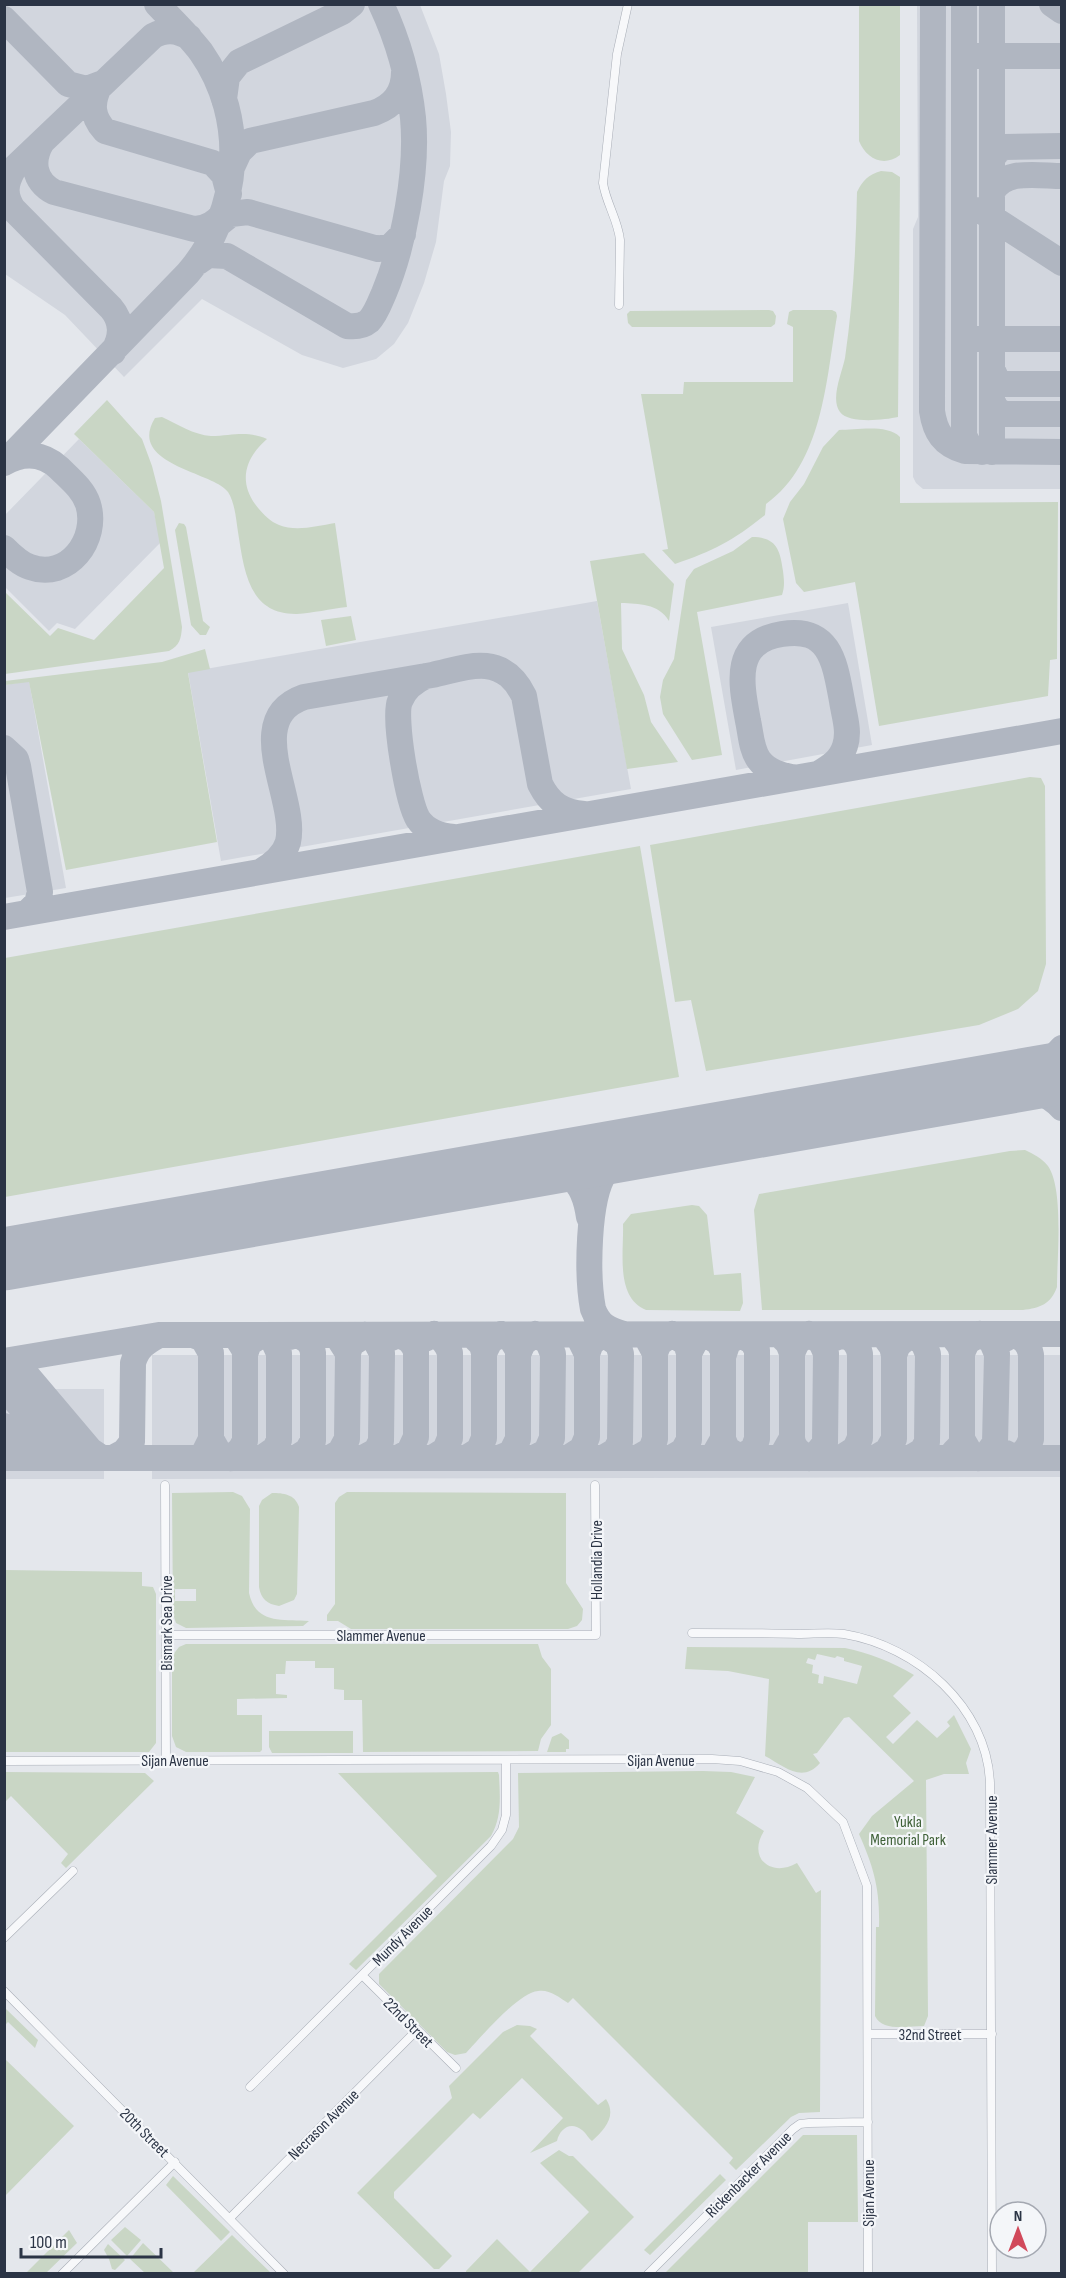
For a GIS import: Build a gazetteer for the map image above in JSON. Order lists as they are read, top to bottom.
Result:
{
  "streets": {
    "street": [
      "Hollandia Drive",
      "Bismark Sea Drive",
      "Slammer Avenue",
      "Sijan Avenue",
      "Mundy Avenue",
      "22nd Street",
      "32nd Street",
      "Necrason Avenue",
      "20th Street",
      "Rickenbacker Avenue"
    ]
  },
  "crossings": [
    ["Hollandia Drive", "Slammer Avenue"],
    ["Bismark Sea Drive", "Slammer Avenue"],
    ["Bismark Sea Drive", "Sijan Avenue"],
    ["Slammer Avenue", "32nd Street"],
    ["Sijan Avenue", "Mundy Avenue"],
    ["Sijan Avenue", "32nd Street"],
    ["Sijan Avenue", "Rickenbacker Avenue"],
    ["Mundy Avenue", "22nd Street"],
    ["22nd Street", "Necrason Avenue"],
    ["Necrason Avenue", "20th Street"]
  ],
  "parks": ["Yukla Memorial Park"],
  "scale_bar": "100 m",
  "north": "top"
}
